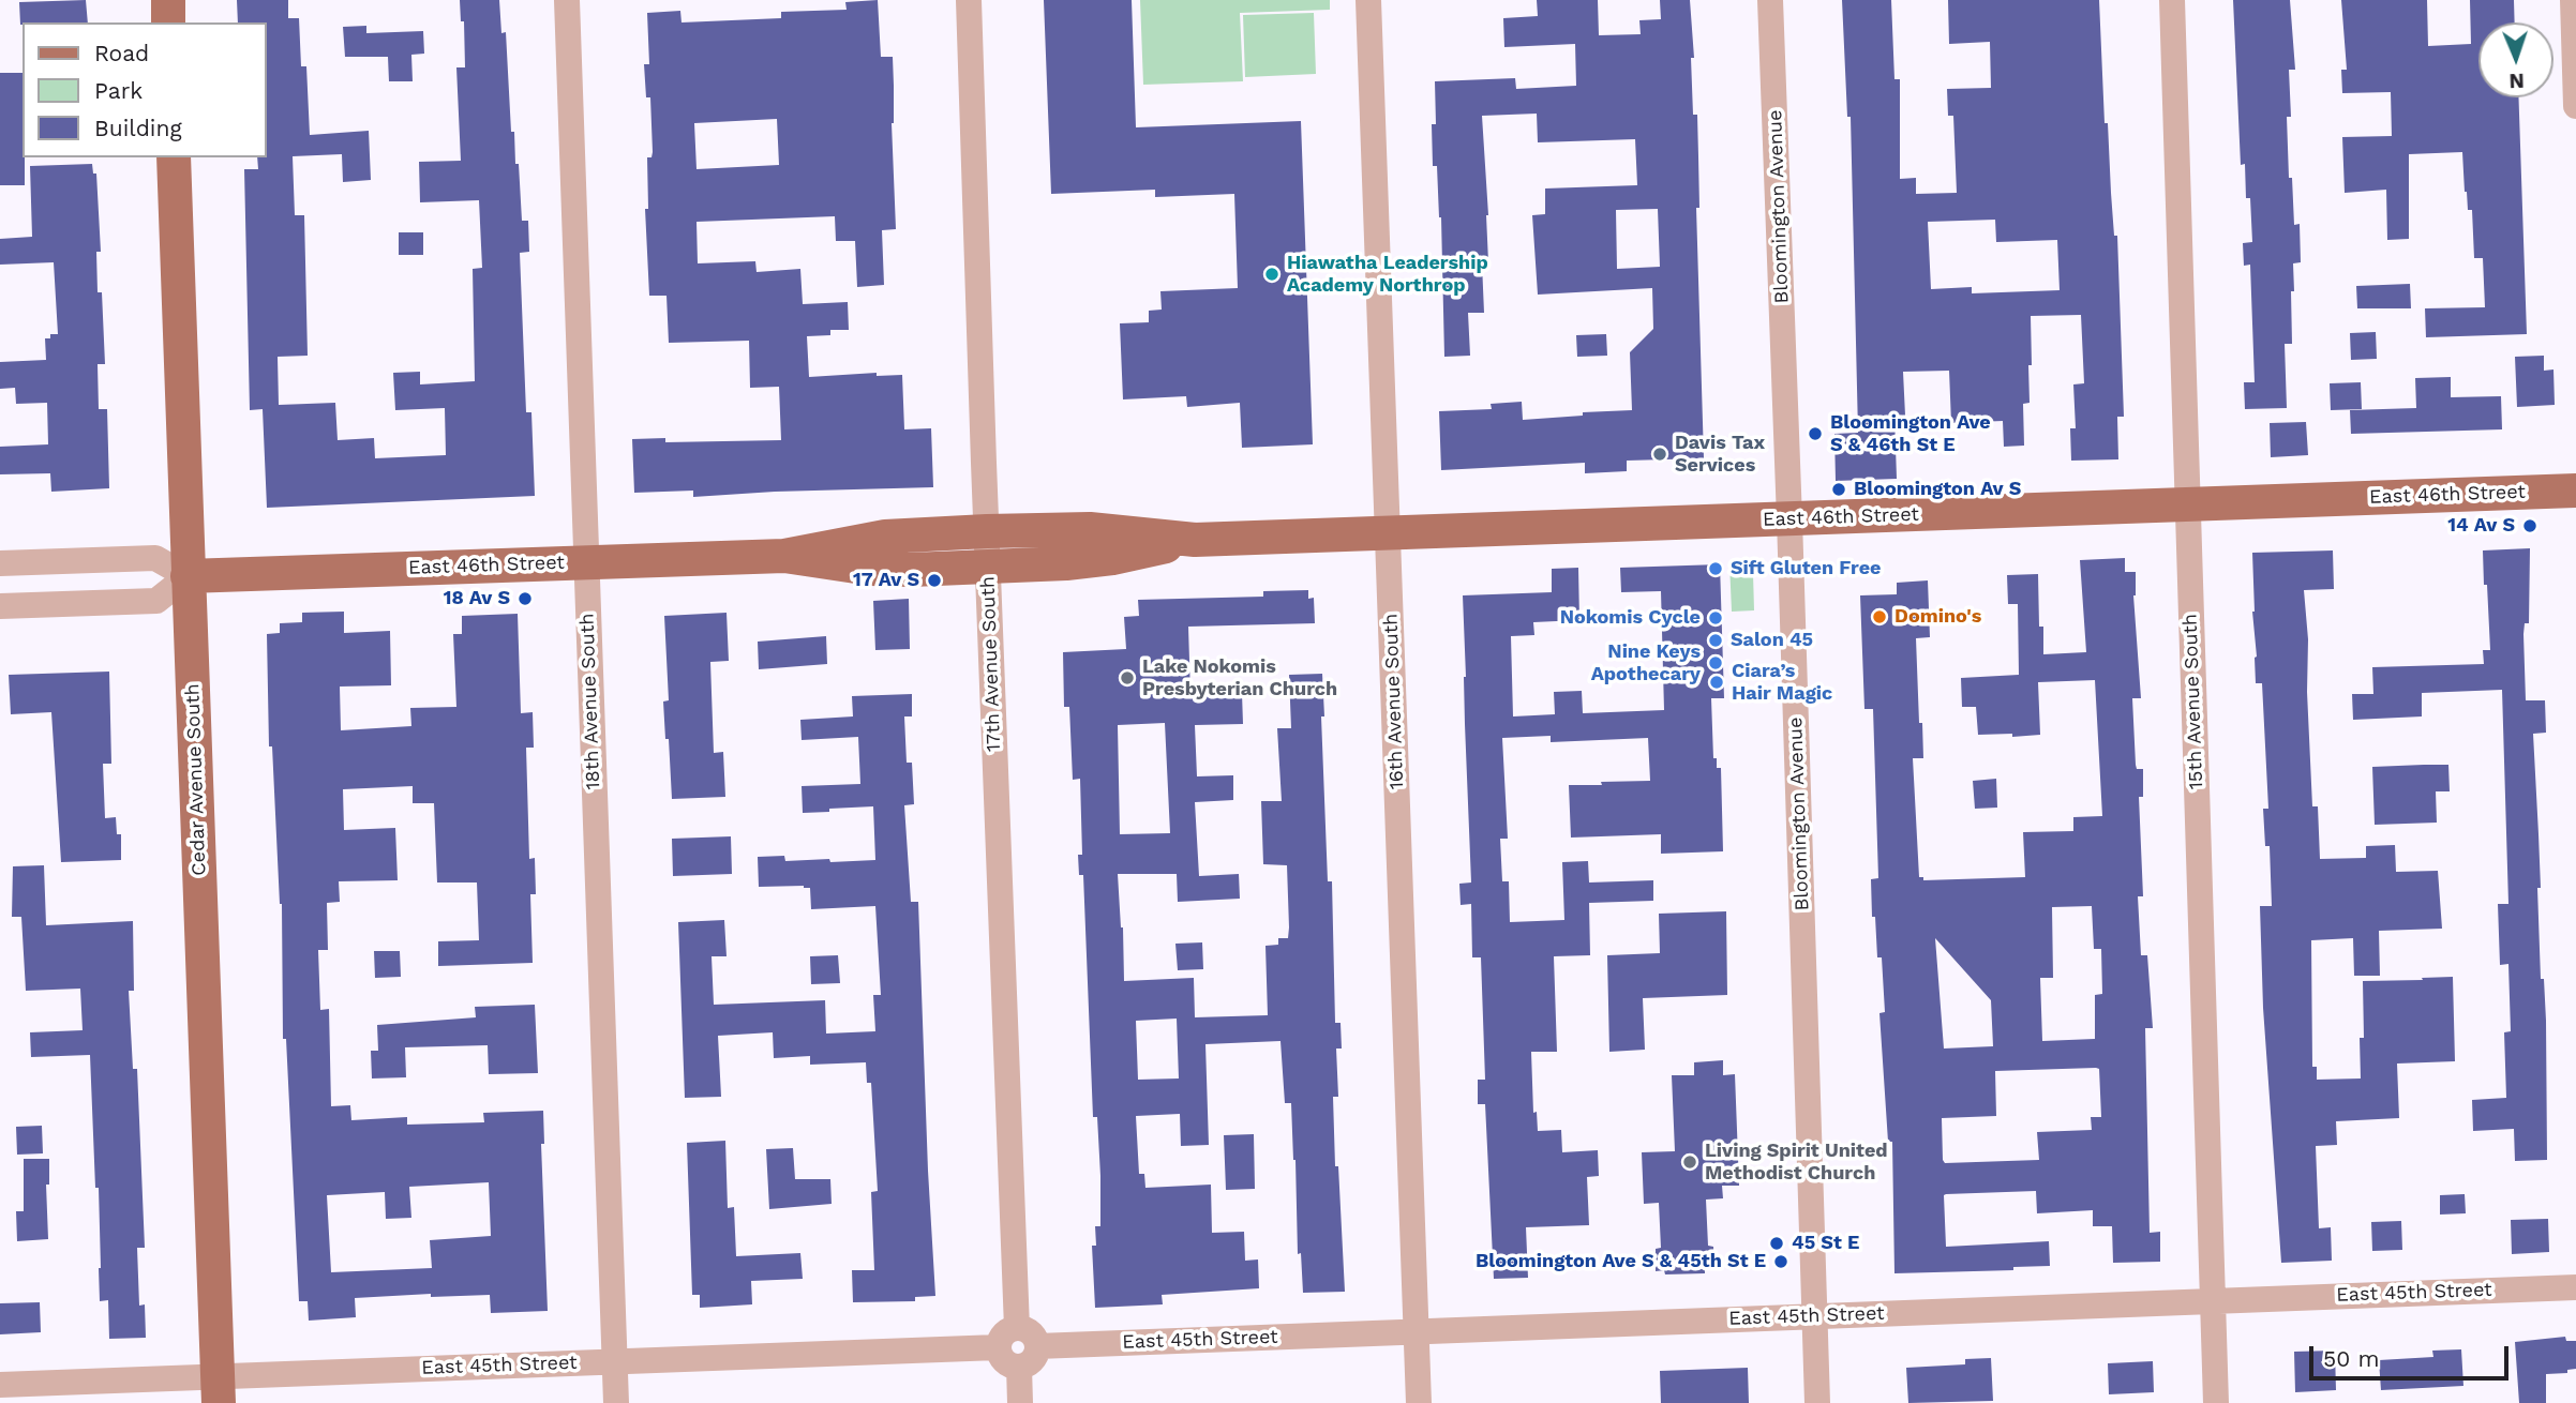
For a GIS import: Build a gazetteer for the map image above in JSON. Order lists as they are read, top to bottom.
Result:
{
  "streets": {
    "main road": ["East 46th Street", "Cedar Avenue South"],
    "street": [
      "Bloomington Avenue",
      "17th Avenue South",
      "18th Avenue South",
      "16th Avenue South",
      "15th Avenue South",
      "East 45th Street"
    ]
  },
  "crossings": [
    ["Bloomington Avenue", "East 46th Street"],
    ["Bloomington Avenue", "East 45th Street"],
    ["East 46th Street", "17th Avenue South"],
    ["East 46th Street", "18th Avenue South"],
    ["East 46th Street", "16th Avenue South"],
    ["East 46th Street", "15th Avenue South"],
    ["East 46th Street", "Cedar Avenue South"],
    ["17th Avenue South", "East 45th Street"],
    ["18th Avenue South", "East 45th Street"],
    ["16th Avenue South", "East 45th Street"],
    ["15th Avenue South", "East 45th Street"],
    ["Cedar Avenue South", "East 45th Street"]
  ],
  "places": [
    "Hiawatha Leadership Academy Northrop",
    "Bloomington Ave S & 46th St E",
    "Davis Tax Services",
    "Bloomington Av S",
    "14 Av S",
    "Sift Gluten Free",
    "17 Av S",
    "18 Av S",
    "Domino's",
    "Nokomis Cycle",
    "Salon 45",
    "Nine Keys Apothecary",
    "Lake Nokomis Presbyterian Church",
    "Ciara’s Hair Magic",
    "Living Spirit United Methodist Church",
    "45 St E",
    "Bloomington Ave S & 45th St E"
  ],
  "legend": ["Road", "Park", "Building"],
  "scale_bar": "50 m",
  "north": "bottom"
}
